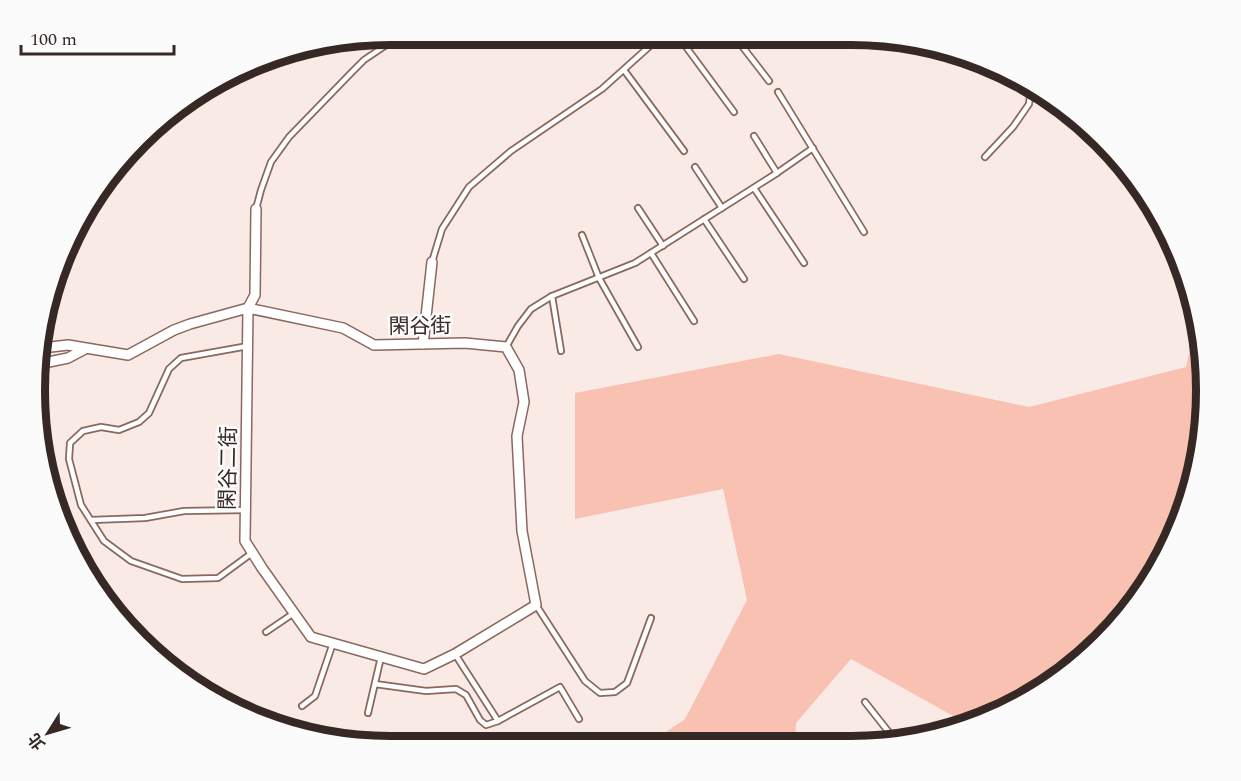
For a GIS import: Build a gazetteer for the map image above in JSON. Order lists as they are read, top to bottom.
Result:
{
  "streets": {
    "street": ["閑谷街", "閑谷二街"]
  },
  "crossings": [
    ["閑谷街", "閑谷二街"]
  ],
  "scale_bar": "100 m",
  "north": "bottom left"
}
